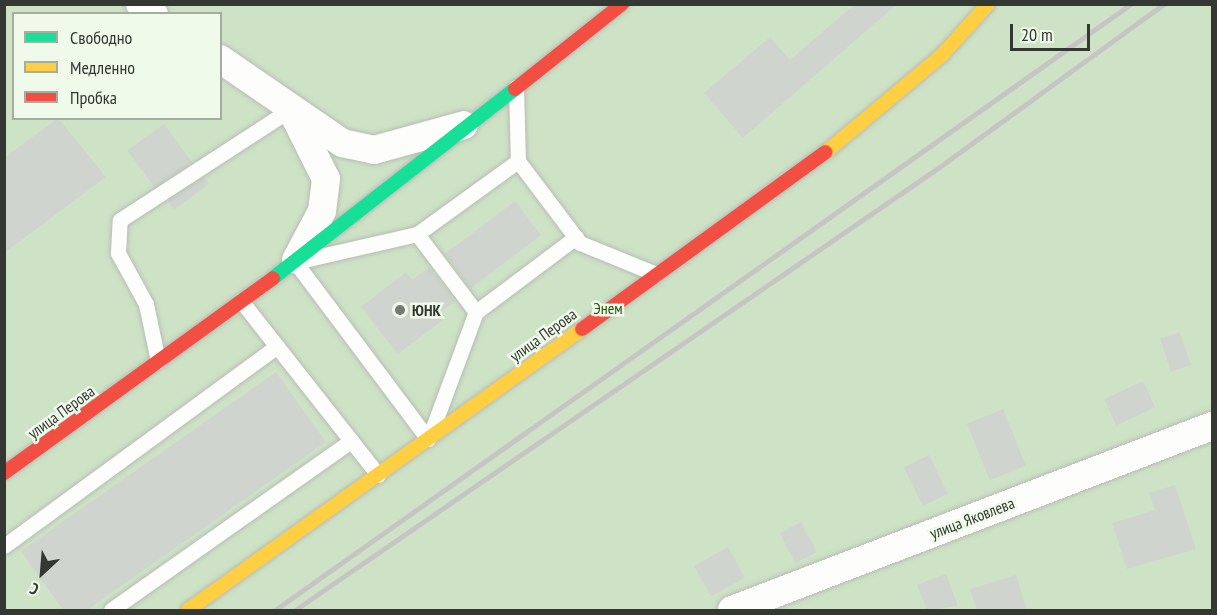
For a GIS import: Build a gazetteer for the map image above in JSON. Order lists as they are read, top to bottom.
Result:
{
  "streets": {
    "highway": ["улица Перова"],
    "street": ["улица Яковлева"]
  },
  "parks": ["Энем"],
  "places": ["ЮНК"],
  "legend": ["Свободно", "Медленно", "Пробка"],
  "scale_bar": "20 m",
  "north": "bottom left"
}
